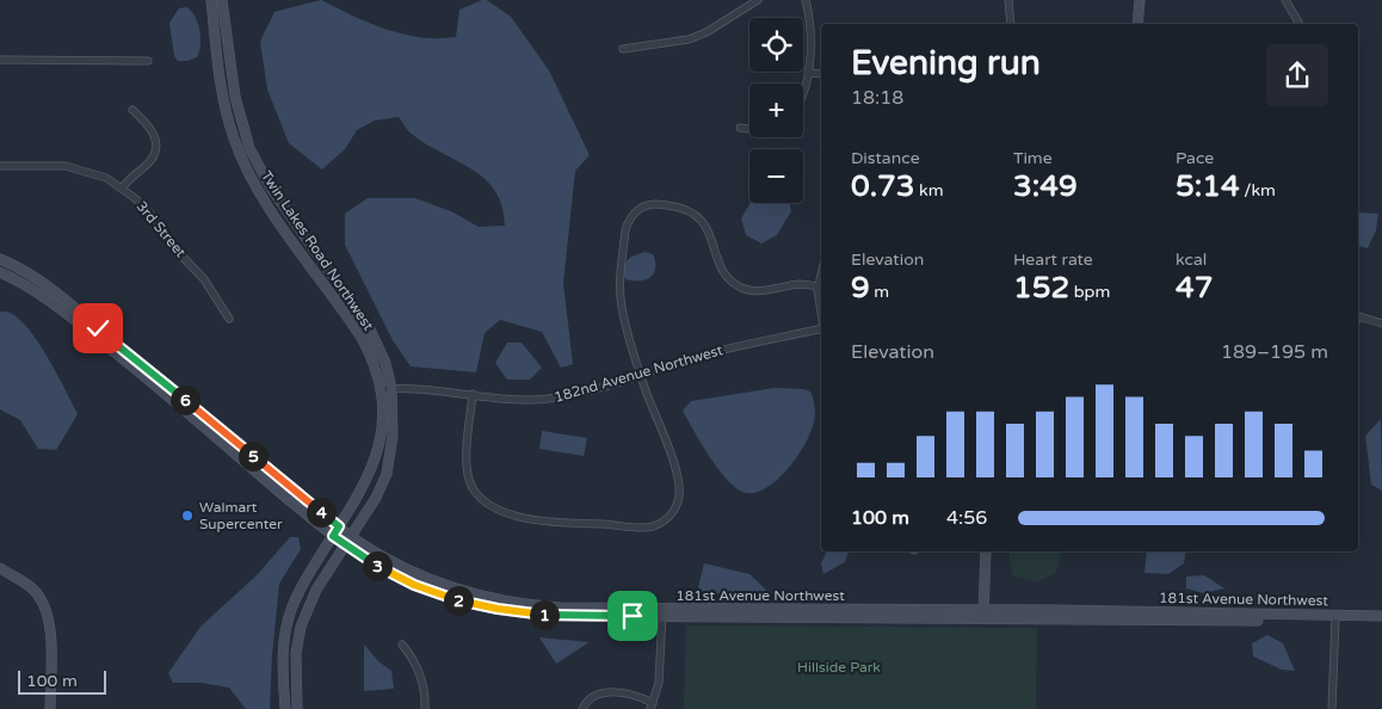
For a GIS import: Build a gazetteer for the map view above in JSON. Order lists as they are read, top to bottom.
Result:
{
  "streets": {
    "main road": ["Twin Lakes Road Northwest", "181st Avenue Northwest"],
    "street": ["3rd Street", "182nd Avenue Northwest"]
  },
  "crossings": [
    ["Twin Lakes Road Northwest", "182nd Avenue Northwest"],
    ["Twin Lakes Road Northwest", "181st Avenue Northwest"]
  ],
  "parks": ["Hillside Park"],
  "places": ["Walmart Supercenter"],
  "scale_bar": "100 m",
  "page": {
    "map_buttons": ["+", "−"],
    "heading": ["Evening run", "18:18"],
    "stats": [
      ["Distance", "0.73 km"],
      ["Time", "3:49"],
      ["Pace", "5:14 /km"],
      ["Elevation", "9 m"],
      ["Heart rate", "152 bpm"],
      ["kcal", "47"]
    ],
    "chart": ["Elevation", "189–195 m"],
    "pins": [
      "6",
      "5",
      "4",
      "3",
      "2",
      "1"
    ],
    "list": [
      {
        "name": "100 m",
        "note": "4:56"
      }
    ],
    "scale": "100 m"
  }
}
